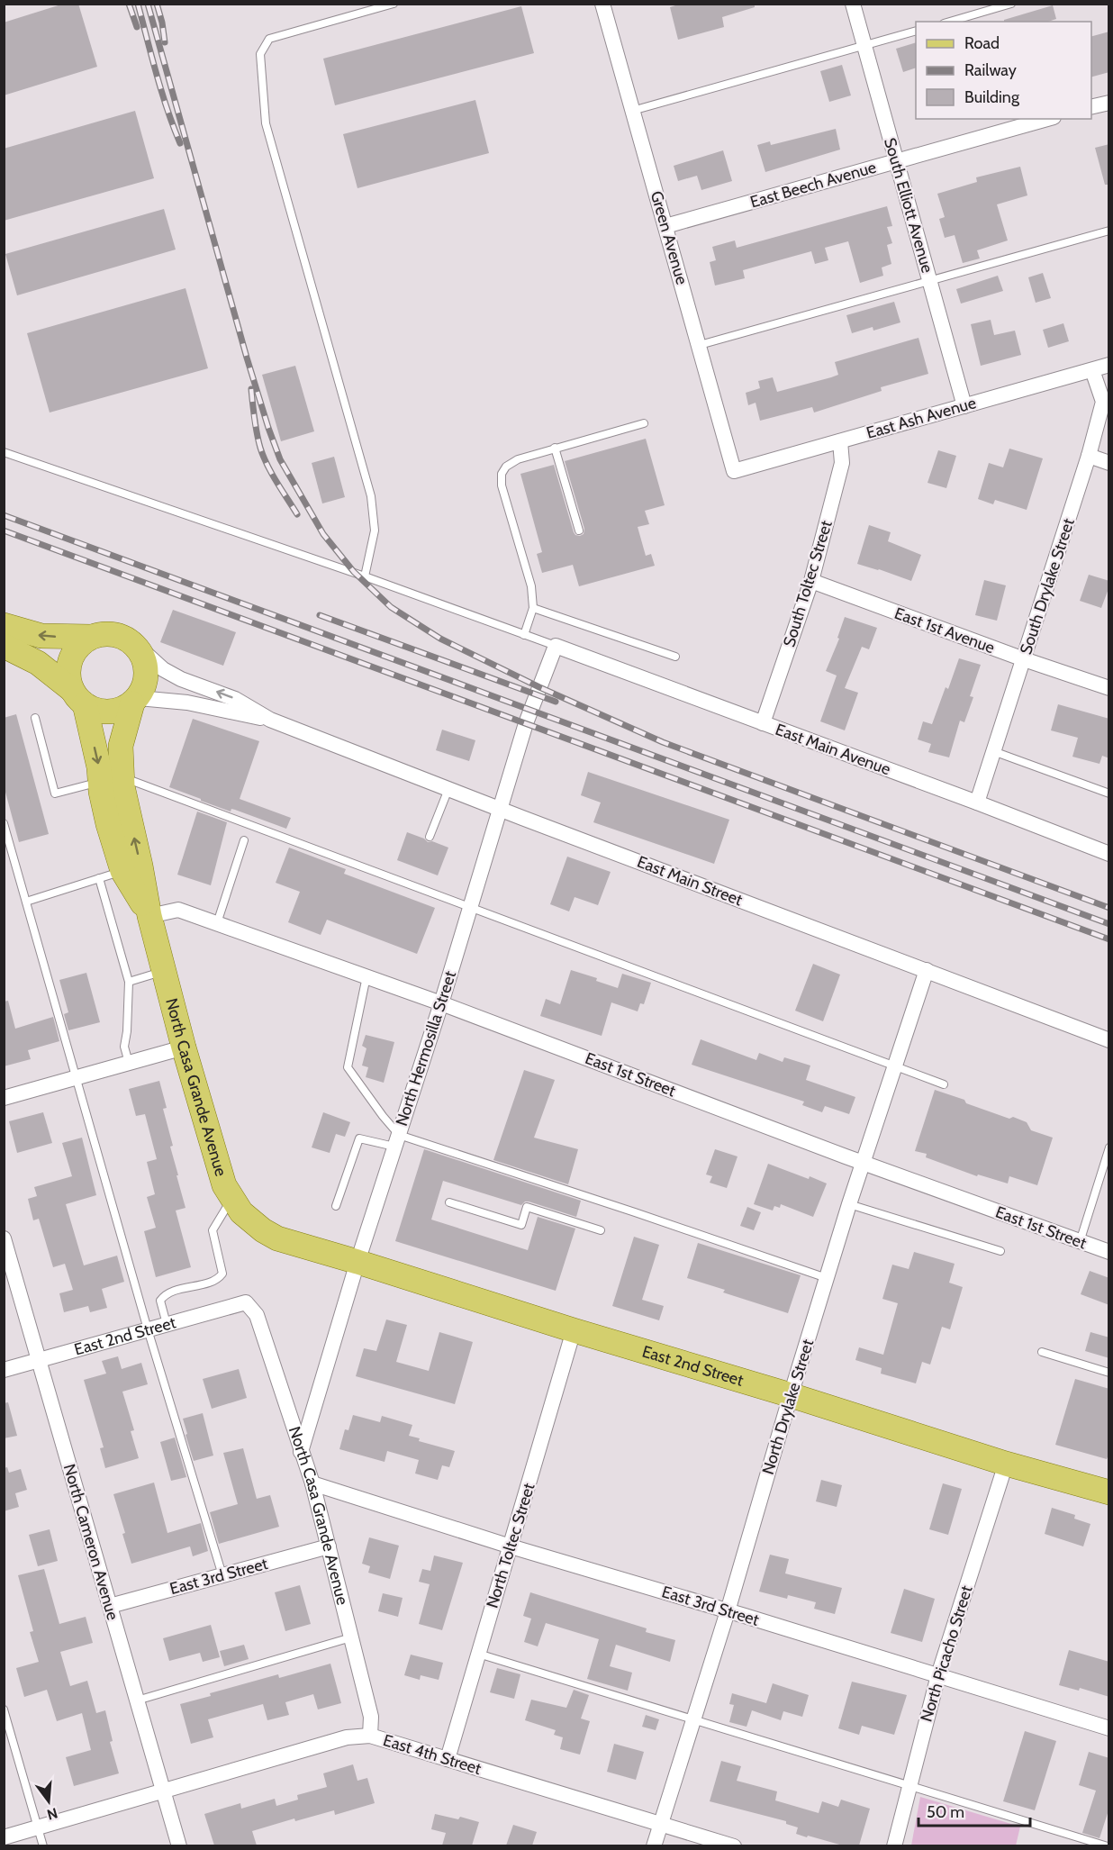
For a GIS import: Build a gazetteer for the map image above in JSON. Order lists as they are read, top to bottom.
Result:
{
  "streets": {
    "main road": ["North Casa Grande Avenue", "East 2nd Street"],
    "street": [
      "East Beech Avenue",
      "South Elliott Avenue",
      "Green Avenue",
      "East Ash Avenue",
      "South Toltec Street",
      "South Drylake Street",
      "East 1st Avenue",
      "East Main Avenue",
      "East Main Street",
      "North Hermosilla Street",
      "East 1st Street",
      "North Drylake Street",
      "North Cameron Avenue",
      "North Toltec Street",
      "East 3rd Street",
      "North Picacho Street",
      "East 4th Street"
    ]
  },
  "crossings": [
    ["East Beech Avenue", "South Elliott Avenue"],
    ["East Beech Avenue", "Green Avenue"],
    ["South Elliott Avenue", "East Ash Avenue"],
    ["Green Avenue", "East Ash Avenue"],
    ["East Ash Avenue", "South Toltec Street"],
    ["East Ash Avenue", "South Drylake Street"],
    ["South Toltec Street", "East 1st Avenue"],
    ["South Toltec Street", "East Main Avenue"],
    ["South Drylake Street", "East 1st Avenue"],
    ["South Drylake Street", "East Main Avenue"],
    ["East Main Avenue", "North Hermosilla Street"],
    ["East Main Street", "North Hermosilla Street"],
    ["East Main Street", "North Casa Grande Avenue"],
    ["East Main Street", "North Drylake Street"],
    ["North Hermosilla Street", "East 1st Street"],
    ["North Hermosilla Street", "North Casa Grande Avenue"],
    ["North Hermosilla Street", "East 2nd Street"],
    ["East 1st Street", "North Casa Grande Avenue"],
    ["East 1st Street", "North Drylake Street"],
    ["North Casa Grande Avenue", "East 2nd Street"],
    ["North Casa Grande Avenue", "East 3rd Street"],
    ["North Casa Grande Avenue", "East 4th Street"],
    ["East 2nd Street", "North Drylake Street"],
    ["East 2nd Street", "North Cameron Avenue"],
    ["East 2nd Street", "North Toltec Street"],
    ["East 2nd Street", "North Picacho Street"],
    ["North Drylake Street", "East 3rd Street"],
    ["North Drylake Street", "East 4th Street"],
    ["North Cameron Avenue", "East 3rd Street"],
    ["North Cameron Avenue", "East 4th Street"],
    ["North Toltec Street", "East 3rd Street"],
    ["North Toltec Street", "East 4th Street"],
    ["East 3rd Street", "North Picacho Street"]
  ],
  "legend": ["Road", "Railway", "Building"],
  "scale_bar": "50 m",
  "north": "bottom"
}
